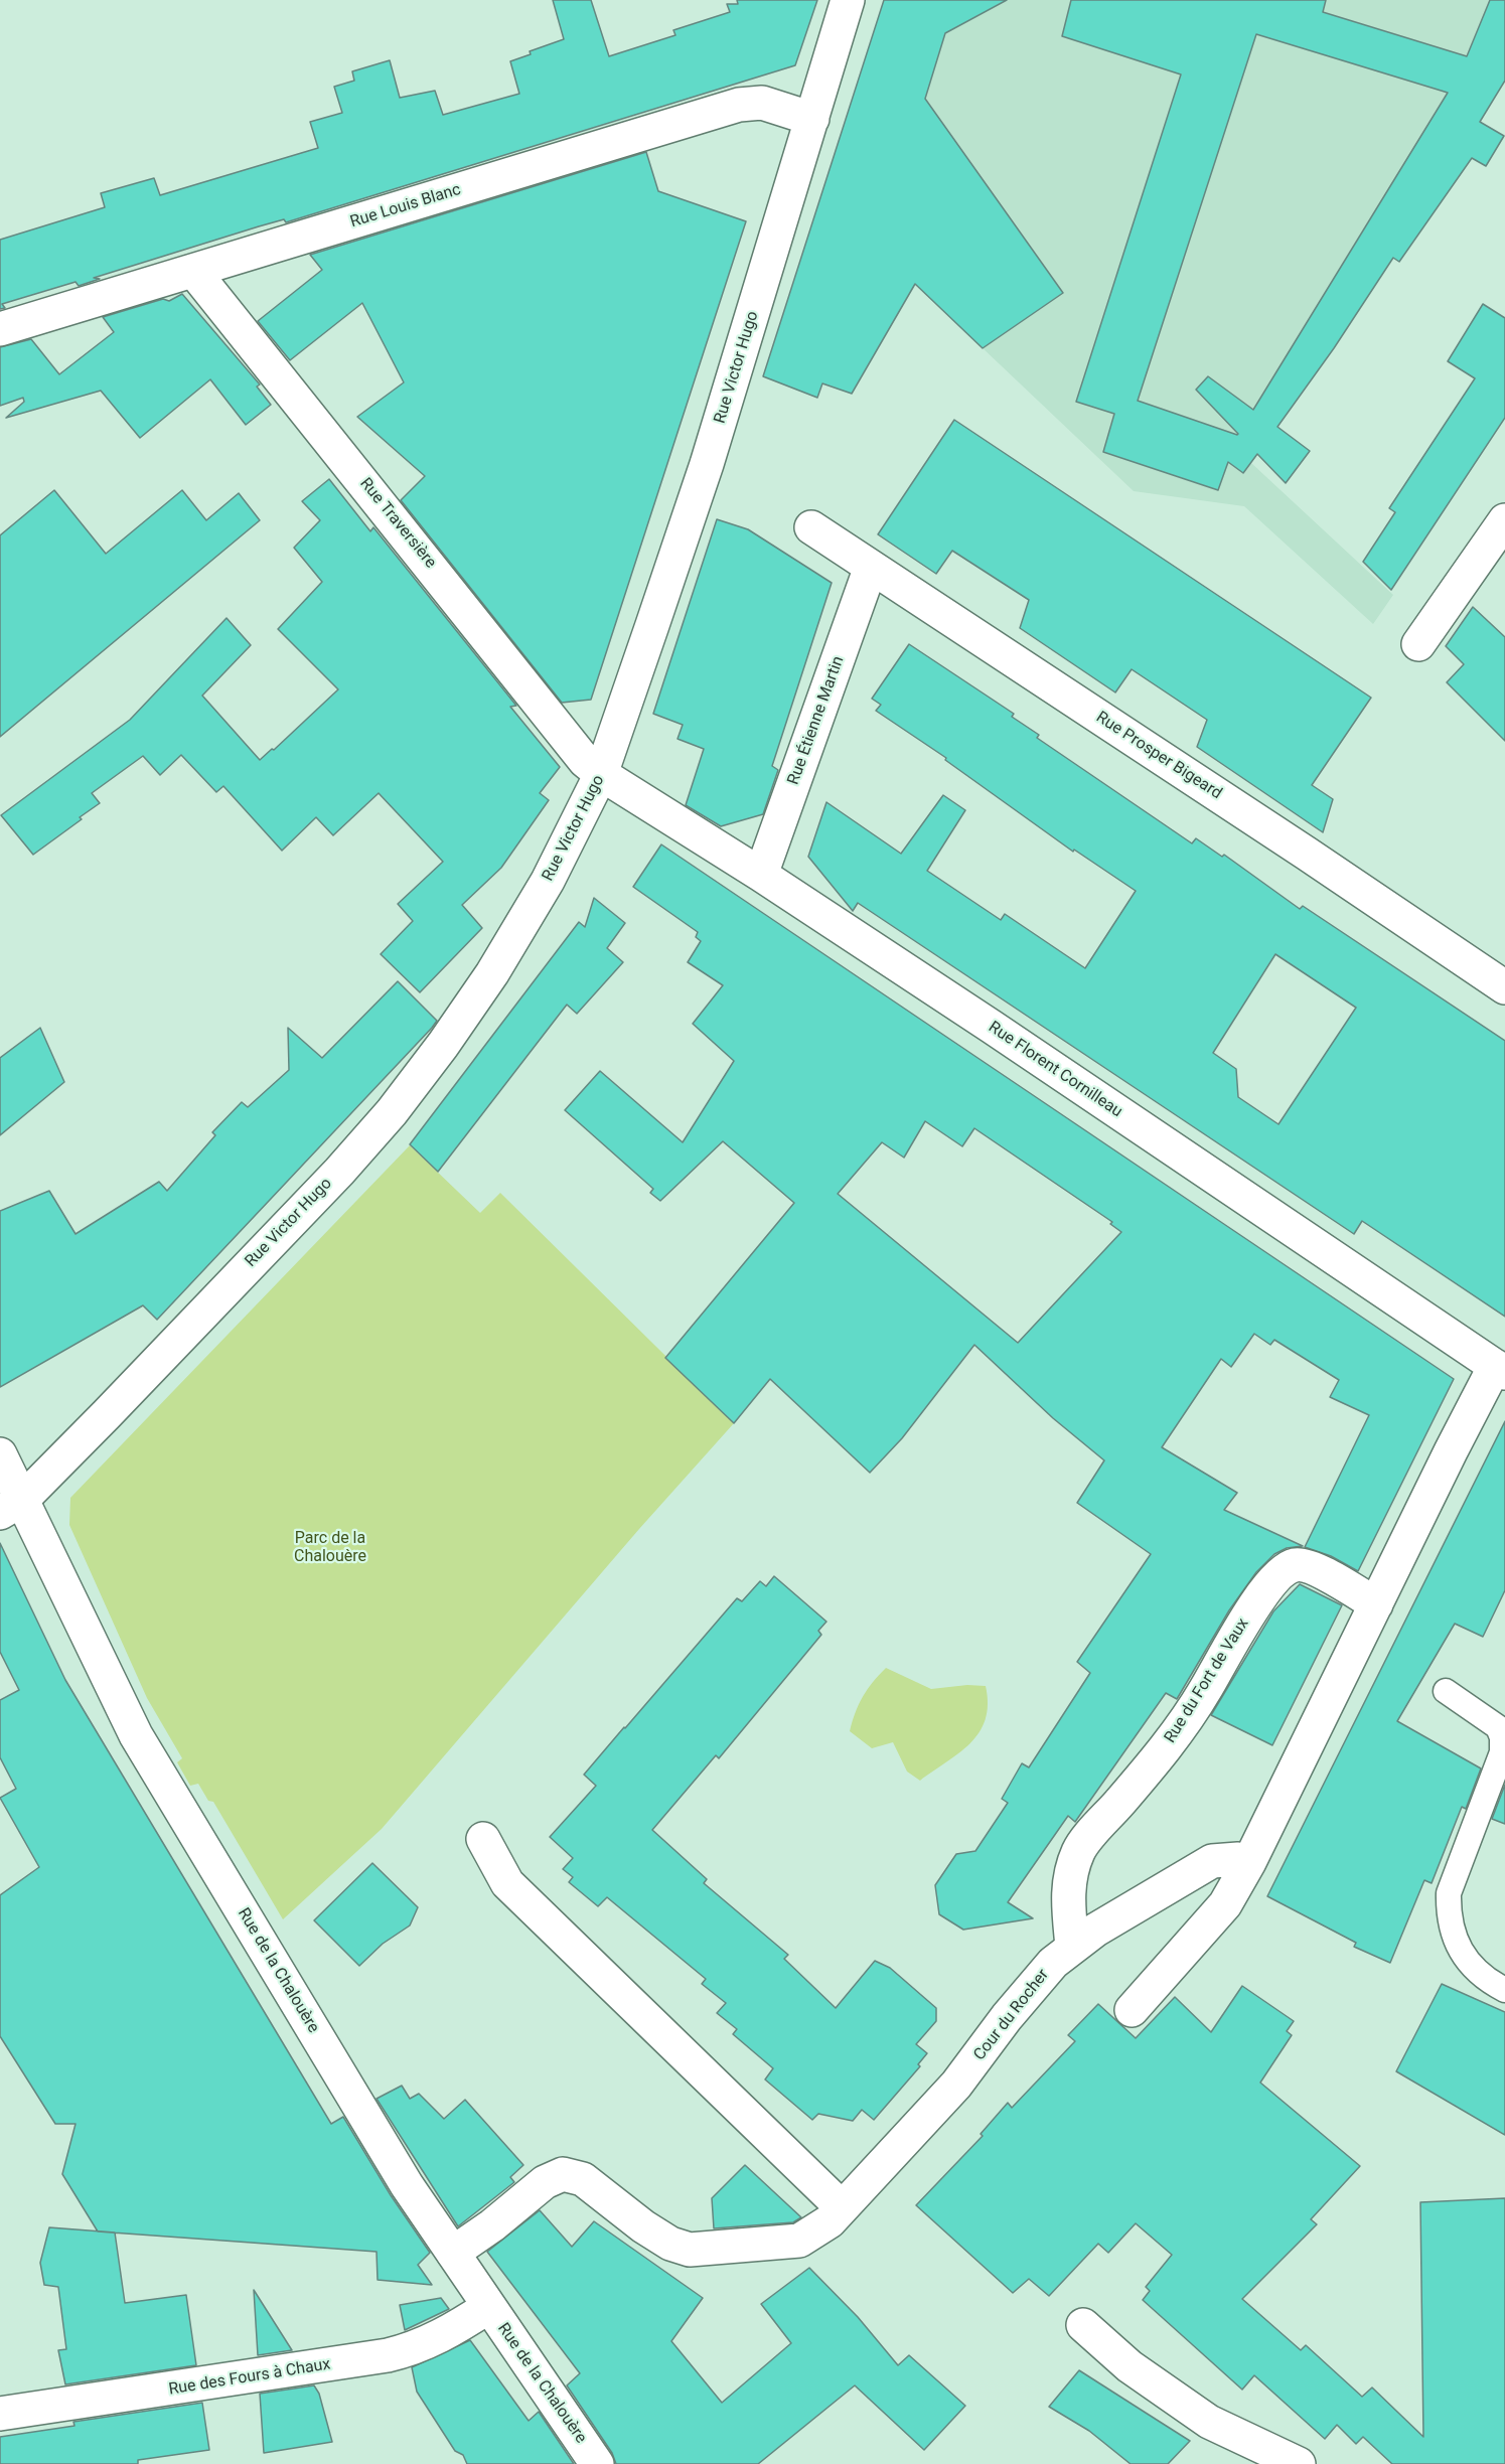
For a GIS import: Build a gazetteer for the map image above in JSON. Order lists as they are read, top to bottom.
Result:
{
  "streets": {
    "street": [
      "Rue Louis Blanc",
      "Rue Victor Hugo",
      "Rue Traversière",
      "Rue Étienne Martin",
      "Rue Prosper Bigeard",
      "Rue Florent Cornilleau",
      "Rue du Fort de Vaux",
      "Rue de la Chalouère",
      "Cour du Rocher",
      "Rue des Fours à Chaux"
    ]
  },
  "crossings": [
    ["Rue Louis Blanc", "Rue Victor Hugo"],
    ["Rue Louis Blanc", "Rue Traversière"],
    ["Rue Victor Hugo", "Rue Traversière"],
    ["Rue Victor Hugo", "Rue Florent Cornilleau"],
    ["Rue Victor Hugo", "Rue de la Chalouère"],
    ["Rue Traversière", "Rue Florent Cornilleau"],
    ["Rue Étienne Martin", "Rue Prosper Bigeard"],
    ["Rue Étienne Martin", "Rue Florent Cornilleau"],
    ["Rue du Fort de Vaux", "Cour du Rocher"],
    ["Rue de la Chalouère", "Cour du Rocher"],
    ["Rue de la Chalouère", "Rue des Fours à Chaux"]
  ],
  "parks": ["Parc de la Chalouère"]
}
